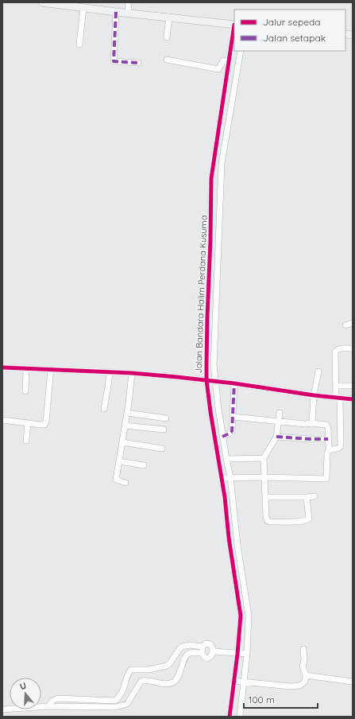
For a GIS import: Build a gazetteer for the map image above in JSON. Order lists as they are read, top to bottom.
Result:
{
  "streets": {
    "street": ["Jalan Bandara Halim Perdana Kusuma"]
  },
  "legend": ["Jalur sepeda", "Jalan setapak"],
  "scale_bar": "100 m",
  "north": "top"
}
